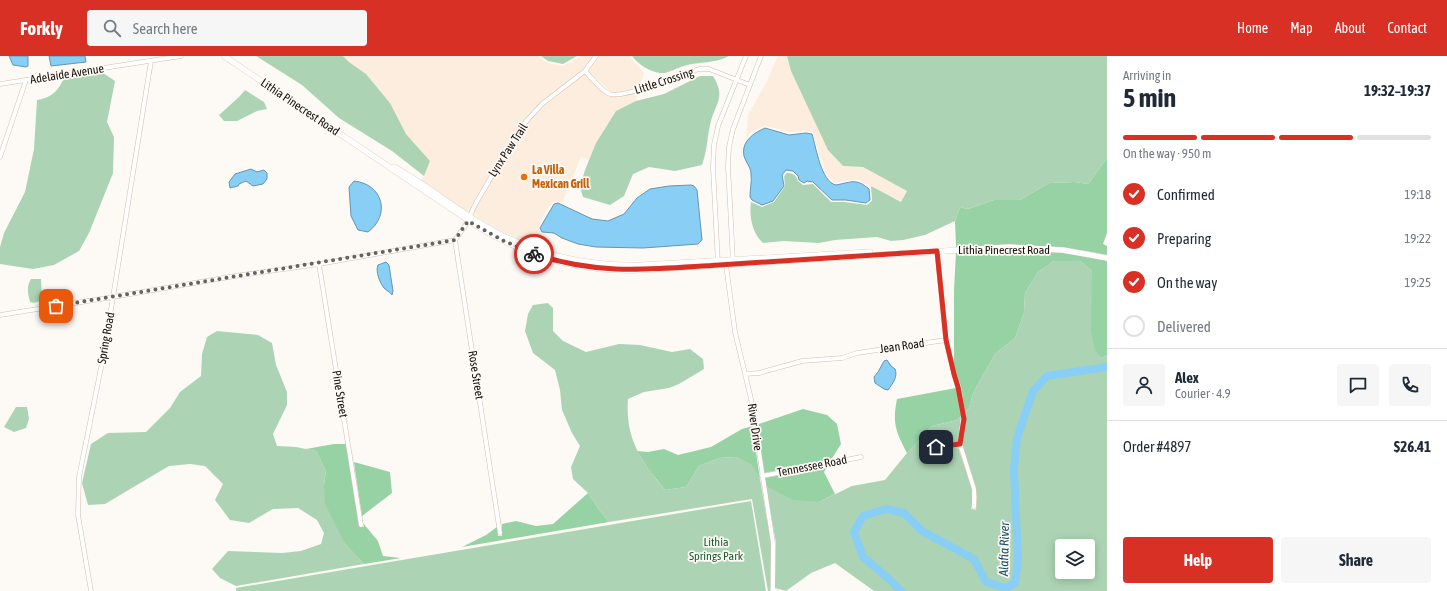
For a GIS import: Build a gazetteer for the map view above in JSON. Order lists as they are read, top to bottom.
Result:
{
  "streets": {
    "main road": ["Lithia Pinecrest Road"],
    "street": [
      "Adelaide Avenue",
      "Little Crossing",
      "Lynx Paw Trail",
      "Spring Road",
      "Jean Road",
      "Rose Street",
      "Pine Street",
      "River Drive",
      "Tennessee Road"
    ]
  },
  "crossings": [
    ["Adelaide Avenue", "Spring Road"],
    ["Little Crossing", "Lynx Paw Trail"],
    ["Lithia Pinecrest Road", "Lynx Paw Trail"],
    ["Lithia Pinecrest Road", "River Drive"],
    ["Jean Road", "River Drive"],
    ["River Drive", "Tennessee Road"]
  ],
  "water": ["Alafia River"],
  "parks": ["Lithia Springs Park"],
  "places": ["La Villa Mexican Grill"],
  "page": {
    "header": "Forkly",
    "search": "Search here",
    "nav": [
      "Home",
      "Map",
      "About",
      "Contact"
    ],
    "heading": ["5 min", "Arriving in", "19:32–19:37"],
    "panel": [
      "Alex",
      "Courier · 4.9",
      "Order #4897",
      "$26.41"
    ],
    "bar": "On the way · 950 m",
    "list": [
      ["Confirmed", "19:18"],
      ["Preparing", "19:22"],
      ["On the way", "19:25"],
      "Delivered"
    ],
    "buttons": ["Help", "Share"]
  }
}
